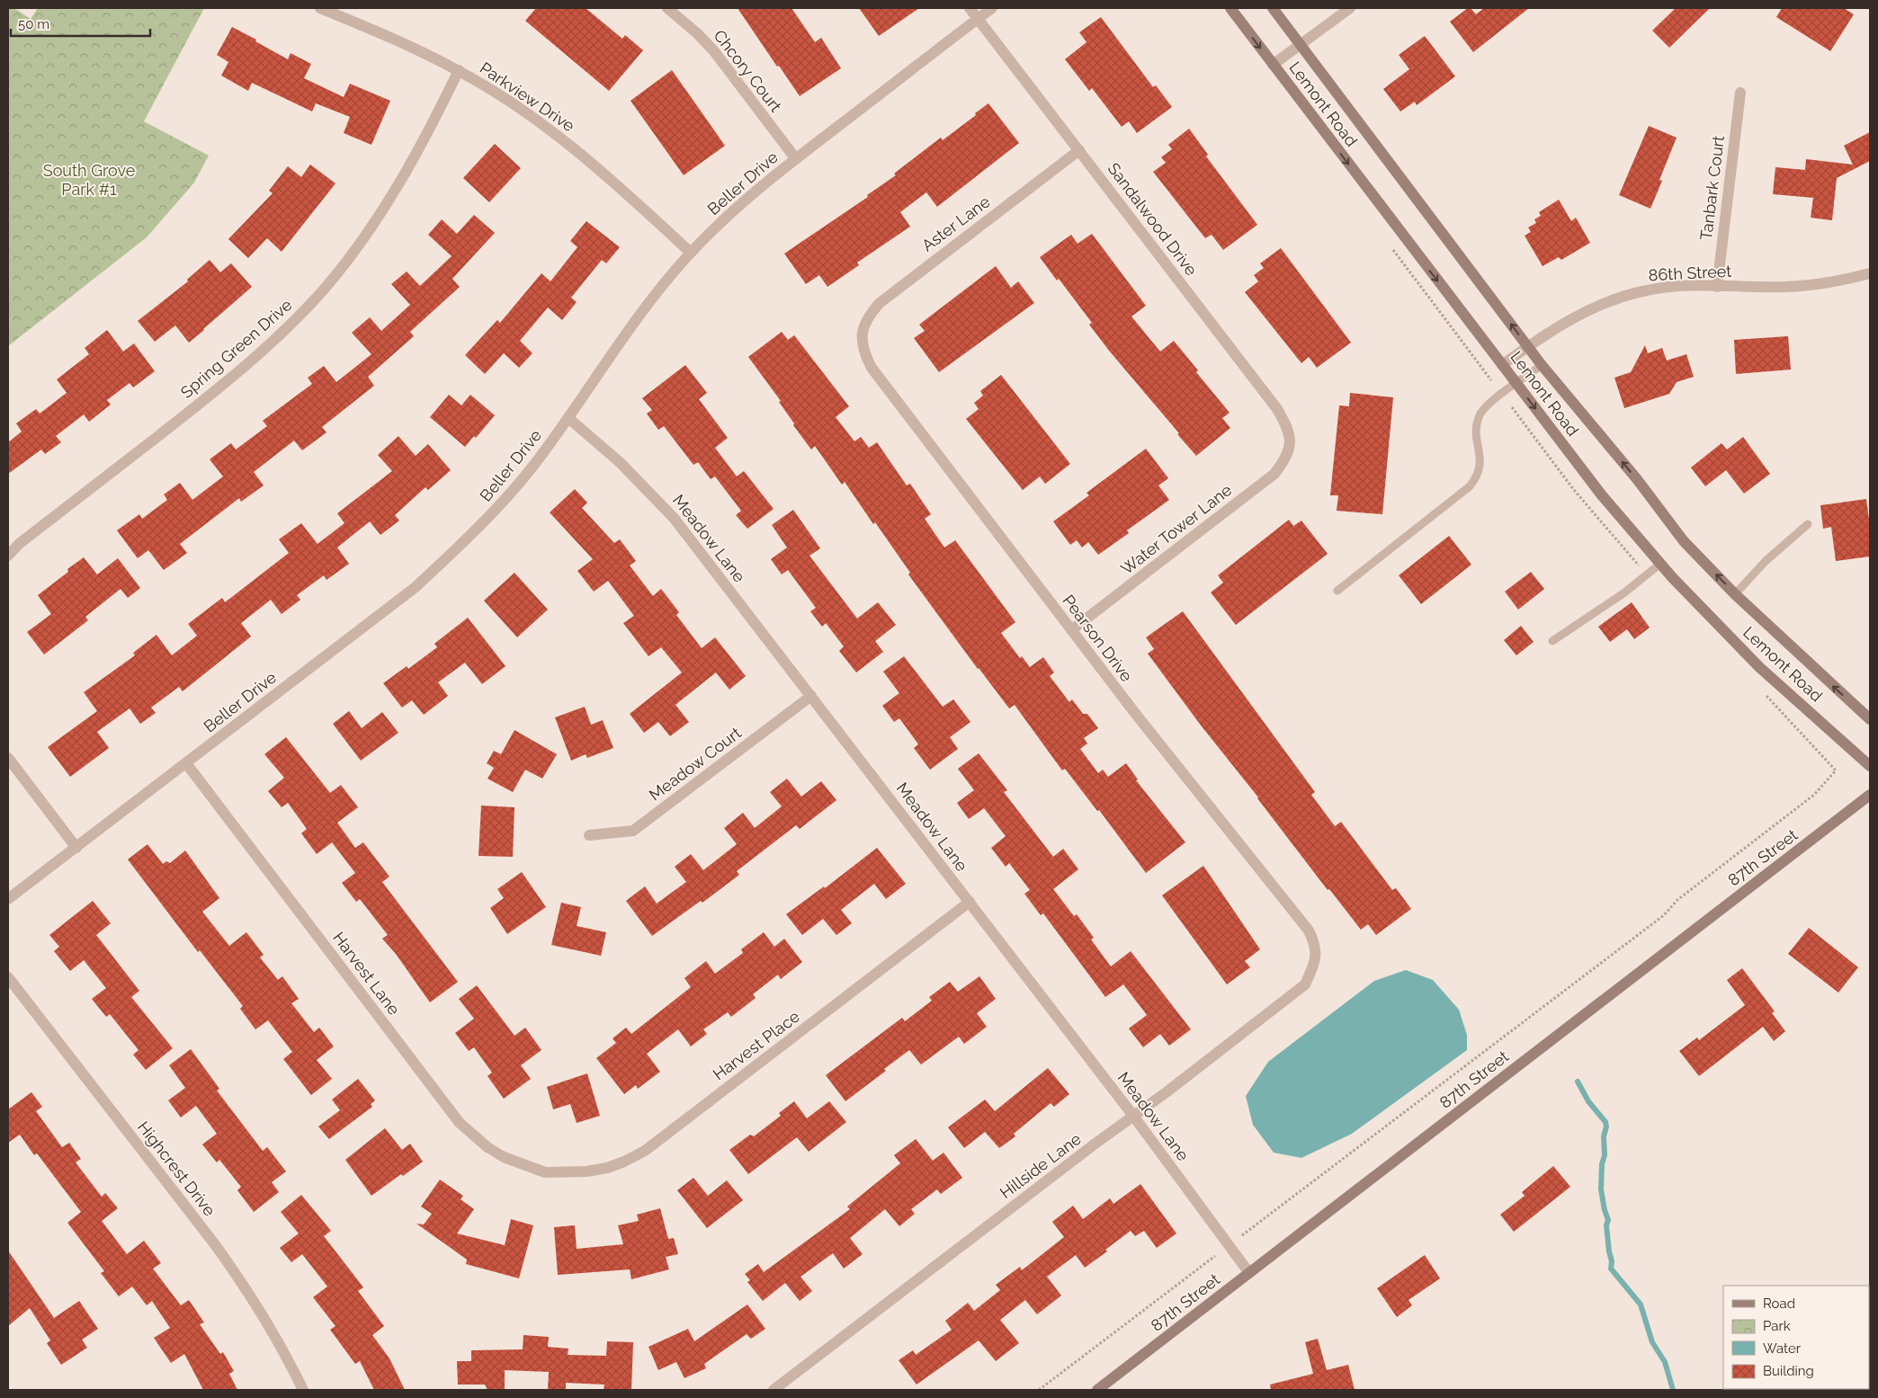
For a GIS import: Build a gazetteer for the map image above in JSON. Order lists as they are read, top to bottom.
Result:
{
  "streets": {
    "main road": ["Lemont Road", "87th Street"],
    "street": [
      "Chcory Court",
      "Parkview Drive",
      "Beller Drive",
      "Tanbark Court",
      "Sandalwood Drive",
      "Aster Lane",
      "86th Street",
      "Spring Green Drive",
      "Water Tower Lane",
      "Meadow Lane",
      "Pearson Drive",
      "Meadow Court",
      "Harvest Lane",
      "Harvest Place",
      "Hillside Lane",
      "Highcrest Drive"
    ]
  },
  "crossings": [
    ["Chcory Court", "Beller Drive"],
    ["Parkview Drive", "Beller Drive"],
    ["Parkview Drive", "Spring Green Drive"],
    ["Lemont Road", "86th Street"],
    ["Beller Drive", "Sandalwood Drive"],
    ["Beller Drive", "Meadow Lane"],
    ["Beller Drive", "Harvest Lane"],
    ["Tanbark Court", "86th Street"],
    ["Sandalwood Drive", "Aster Lane"],
    ["Sandalwood Drive", "Water Tower Lane"],
    ["Aster Lane", "Pearson Drive"],
    ["Water Tower Lane", "Pearson Drive"],
    ["Meadow Lane", "Meadow Court"],
    ["Meadow Lane", "87th Street"],
    ["Meadow Lane", "Harvest Place"],
    ["Meadow Lane", "Hillside Lane"],
    ["Pearson Drive", "Hillside Lane"],
    ["Harvest Lane", "Harvest Place"]
  ],
  "parks": ["South Grove Park #1"],
  "legend": [
    "Road",
    "Park",
    "Water",
    "Building"
  ],
  "scale_bar": "50 m"
}
